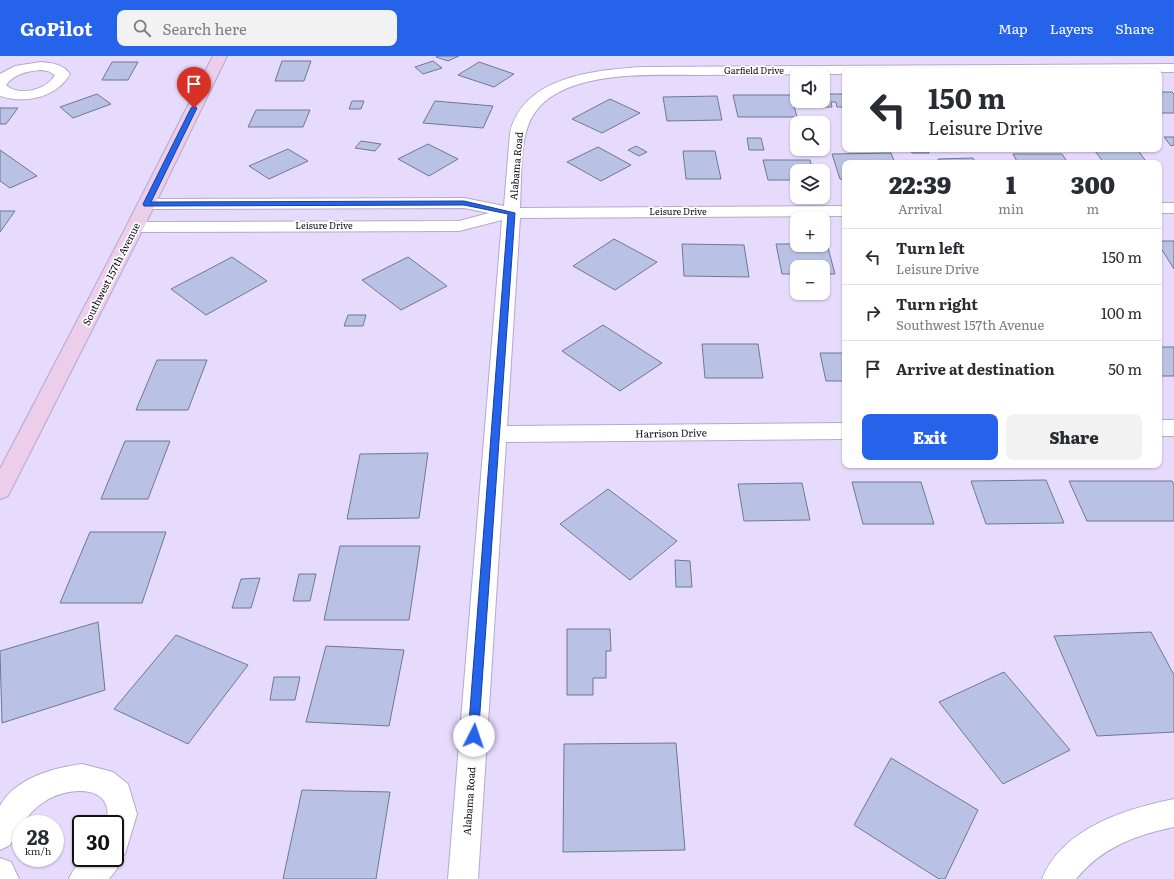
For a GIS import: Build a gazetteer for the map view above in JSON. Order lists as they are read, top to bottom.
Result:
{
  "streets": {
    "street": [
      "Garfield Drive",
      "Alabama Road",
      "Leisure Drive",
      "Southwest 157th Avenue",
      "Harrison Drive"
    ]
  },
  "crossings": [
    ["Garfield Drive", "Alabama Road"],
    ["Alabama Road", "Leisure Drive"],
    ["Alabama Road", "Harrison Drive"],
    ["Leisure Drive", "Southwest 157th Avenue"]
  ],
  "page": {
    "header": "GoPilot",
    "search": "Search here",
    "nav": ["Map", "Layers", "Share"],
    "map_buttons": ["+", "−"],
    "turn": ["150 m", "Leisure Drive"],
    "eta": [
      "22:39",
      "Arrival",
      "1",
      "min",
      "300",
      "m"
    ],
    "list": [
      {
        "name": "Turn left",
        "note": "Leisure Drive",
        "value": "150 m"
      },
      {
        "name": "Turn right",
        "note": "Southwest 157th Avenue",
        "value": "100 m"
      },
      {
        "name": "Arrive at destination",
        "value": "50 m"
      }
    ],
    "buttons": ["Exit", "Share"],
    "speed": "28 km/h",
    "limit": "30"
  }
}
